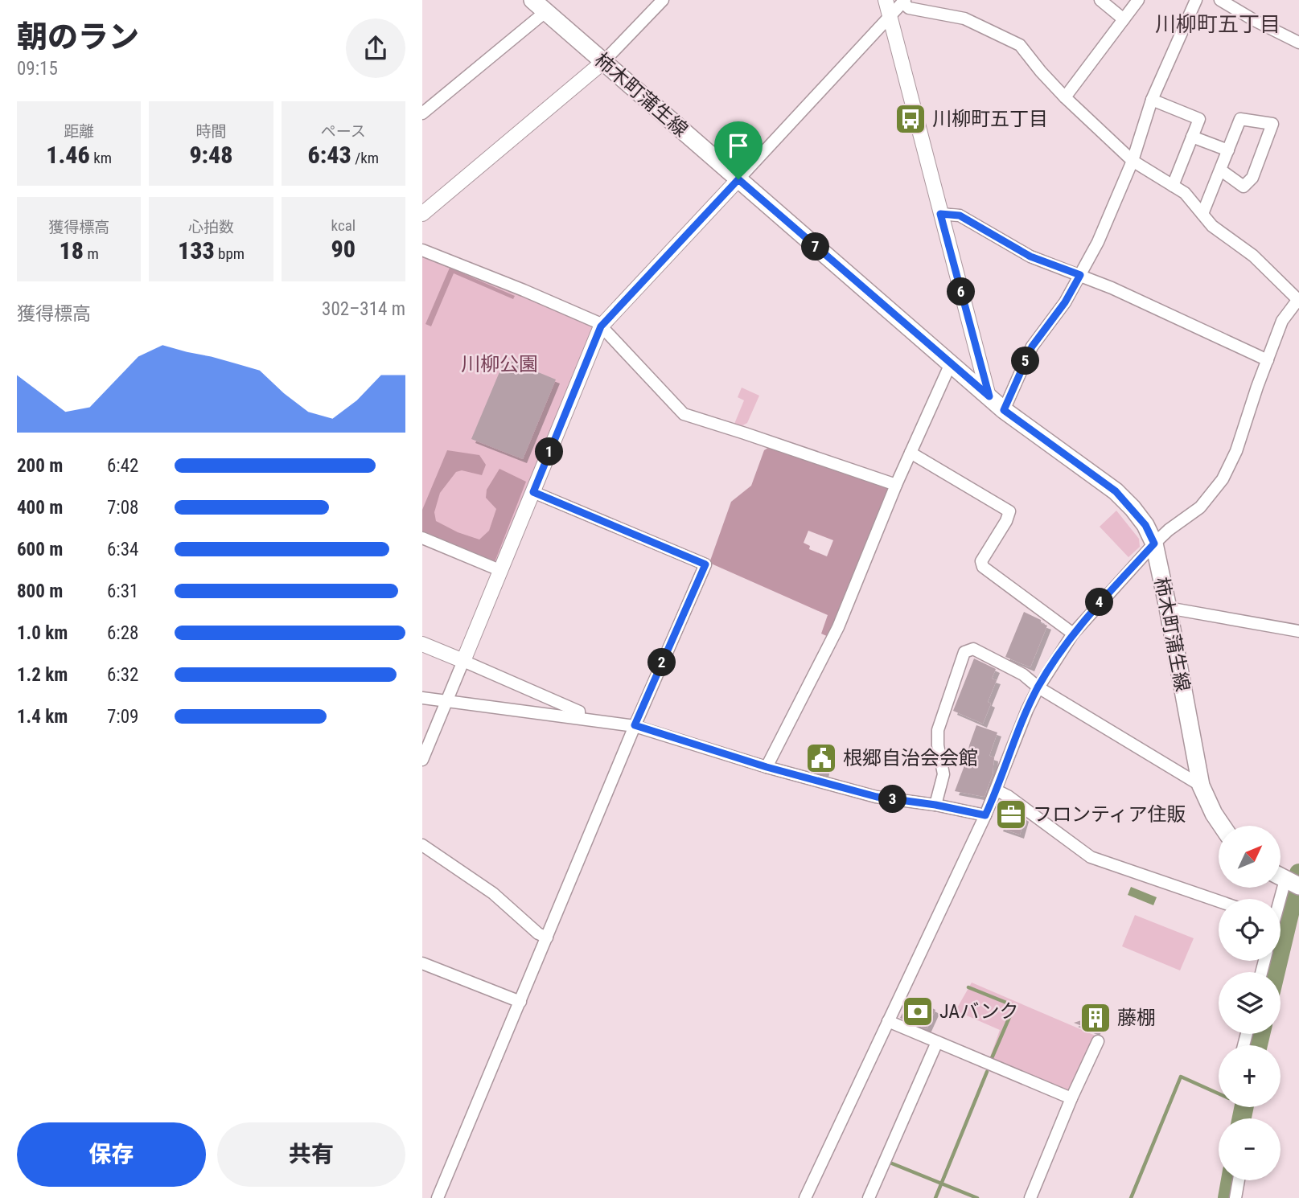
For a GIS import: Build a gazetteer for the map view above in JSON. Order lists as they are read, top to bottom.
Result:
{
  "streets": {
    "main road": ["柿木町蒲生線"]
  },
  "districts": ["川柳町五丁目"],
  "parks": ["川柳公園"],
  "places": {
    "bus stop": ["川柳町五丁目"],
    "public building": ["根郷自治会会館"],
    "office": ["フロンティア住販"],
    "bank": ["JAバンク"],
    "building": ["藤棚"]
  },
  "north": "top right",
  "page": {
    "heading": ["朝のラン", "09:15"],
    "stats": [
      ["距離", "1.46 km"],
      ["時間", "9:48"],
      ["ペース", "6:43 /km"],
      ["獲得標高", "18 m"],
      ["心拍数", "133 bpm"],
      ["kcal", "90"]
    ],
    "pins": [
      "7",
      "6",
      "5",
      "1",
      "4",
      "2",
      "3"
    ],
    "chart": ["獲得標高", "302–314 m"],
    "list": [
      {
        "name": "200 m",
        "note": "6:42"
      },
      {
        "name": "400 m",
        "note": "7:08"
      },
      {
        "name": "600 m",
        "note": "6:34"
      },
      {
        "name": "800 m",
        "note": "6:31"
      },
      {
        "name": "1.0 km",
        "note": "6:28"
      },
      {
        "name": "1.2 km",
        "note": "6:32"
      },
      {
        "name": "1.4 km",
        "note": "7:09"
      }
    ],
    "map_buttons": ["+", "−"],
    "buttons": ["保存", "共有"]
  }
}
